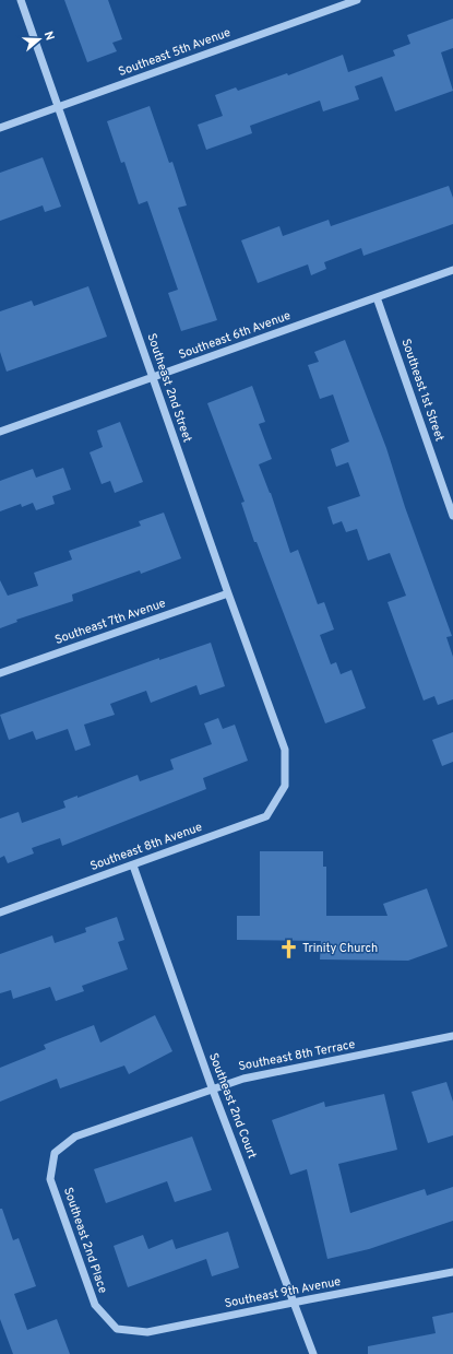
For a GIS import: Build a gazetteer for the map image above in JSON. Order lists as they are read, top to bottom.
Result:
{
  "streets": {
    "street": [
      "Southeast 5th Avenue",
      "Southeast 6th Avenue",
      "Southeast 2nd Street",
      "Southeast 1st Street",
      "Southeast 7th Avenue",
      "Southeast 8th Avenue",
      "Southeast 8th Terrace",
      "Southeast 2nd Court",
      "Southeast 2nd Place",
      "Southeast 9th Avenue"
    ]
  },
  "crossings": [
    ["Southeast 5th Avenue", "Southeast 2nd Street"],
    ["Southeast 6th Avenue", "Southeast 2nd Street"],
    ["Southeast 6th Avenue", "Southeast 1st Street"],
    ["Southeast 2nd Street", "Southeast 7th Avenue"],
    ["Southeast 2nd Street", "Southeast 8th Avenue"],
    ["Southeast 8th Avenue", "Southeast 2nd Court"],
    ["Southeast 8th Terrace", "Southeast 2nd Court"],
    ["Southeast 8th Terrace", "Southeast 2nd Place"],
    ["Southeast 2nd Court", "Southeast 9th Avenue"],
    ["Southeast 2nd Place", "Southeast 9th Avenue"]
  ],
  "places": {
    "church": ["Trinity Church"]
  },
  "north": "right"
}
